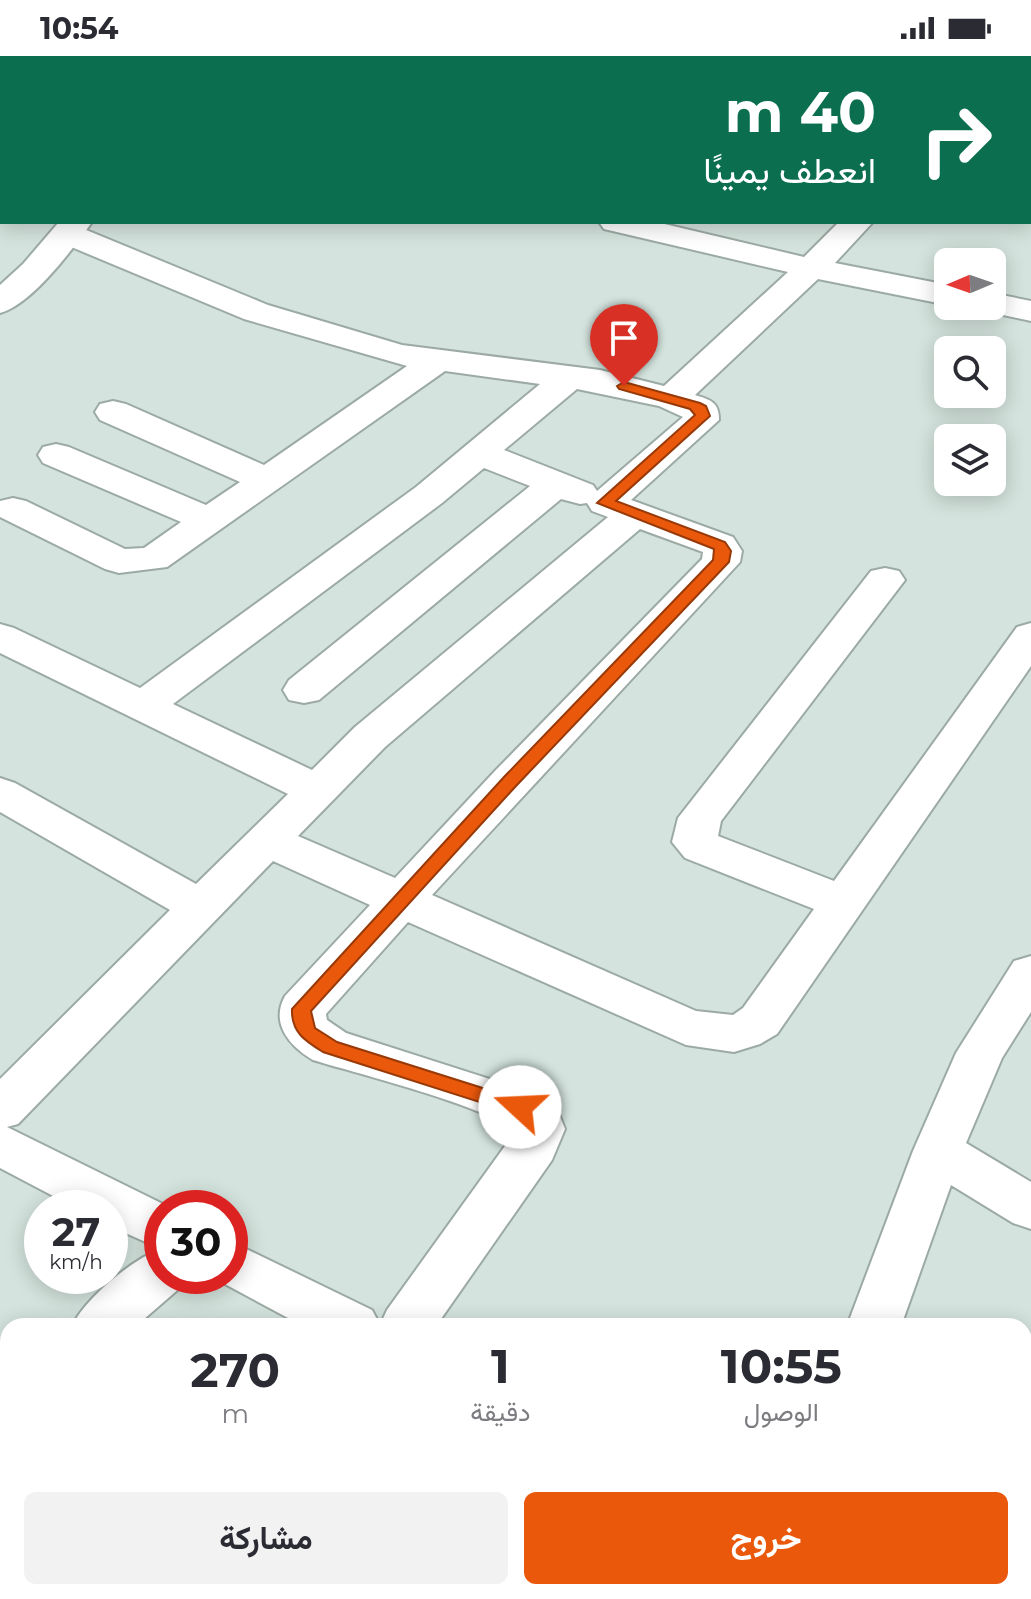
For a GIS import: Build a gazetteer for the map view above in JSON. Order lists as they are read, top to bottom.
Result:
{
  "north": "left",
  "page": {
    "status": "10:54",
    "turn": ["40 m", "انعطف يمينًا"],
    "speed": "27 km/h",
    "limit": "30",
    "eta": [
      "10:55",
      "الوصول",
      "1",
      "دقيقة",
      "270",
      "m"
    ],
    "buttons": ["خروج", "مشاركة"]
  }
}
